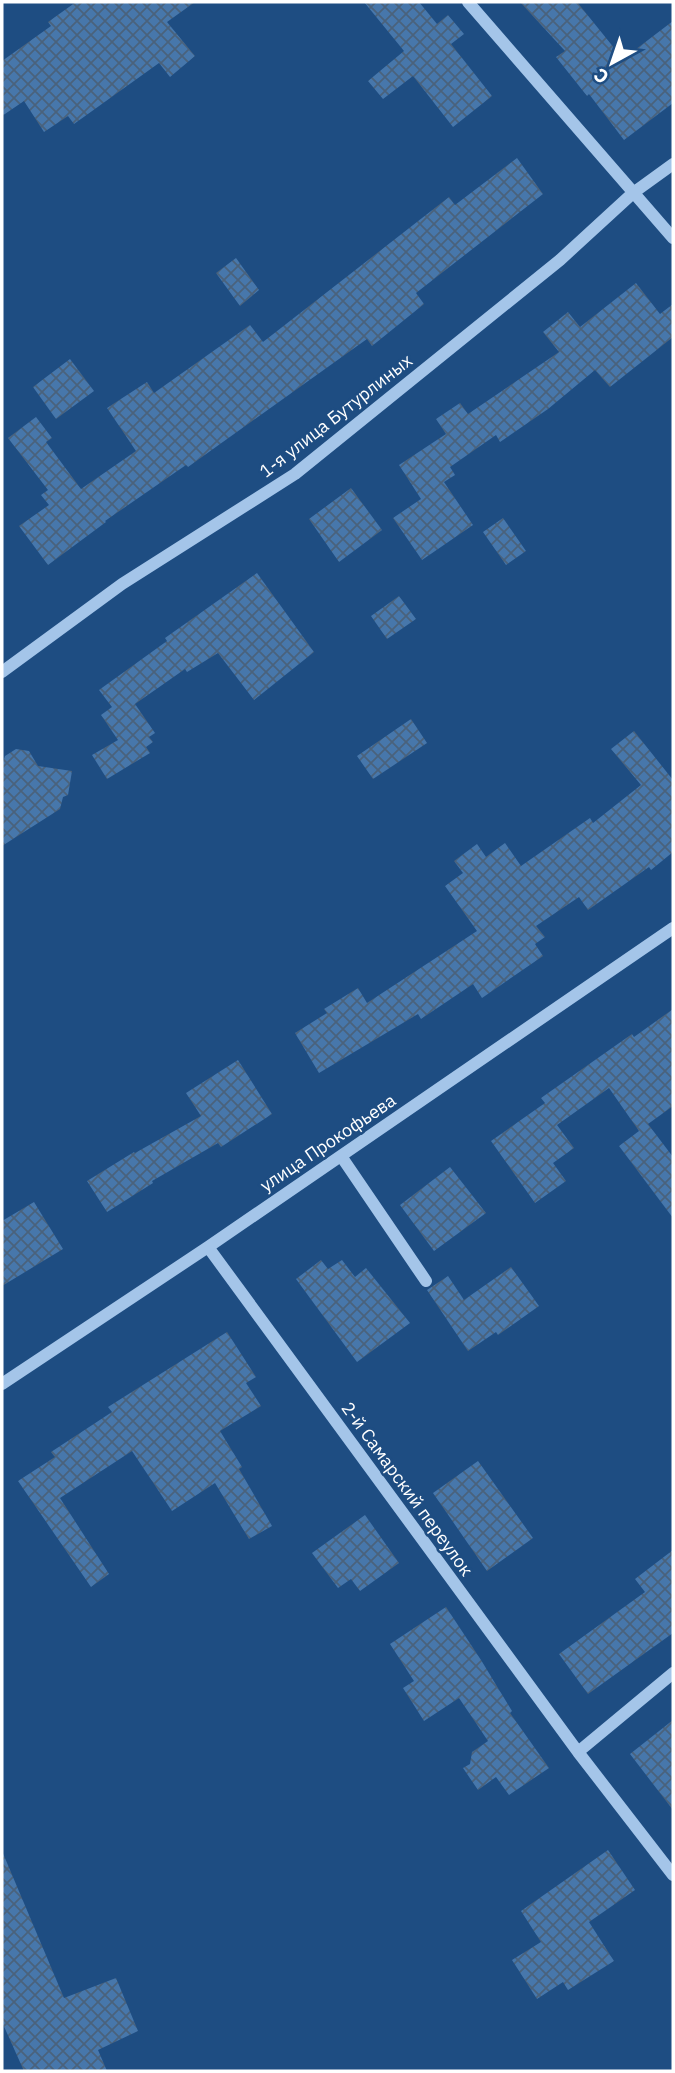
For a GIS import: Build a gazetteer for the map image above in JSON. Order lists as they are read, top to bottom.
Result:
{
  "streets": {
    "street": ["1-я улица Бутурлиных", "улица Прокофьева", "2-й Самарский переулок"]
  },
  "crossings": [
    ["улица Прокофьева", "2-й Самарский переулок"]
  ],
  "north": "bottom left"
}
